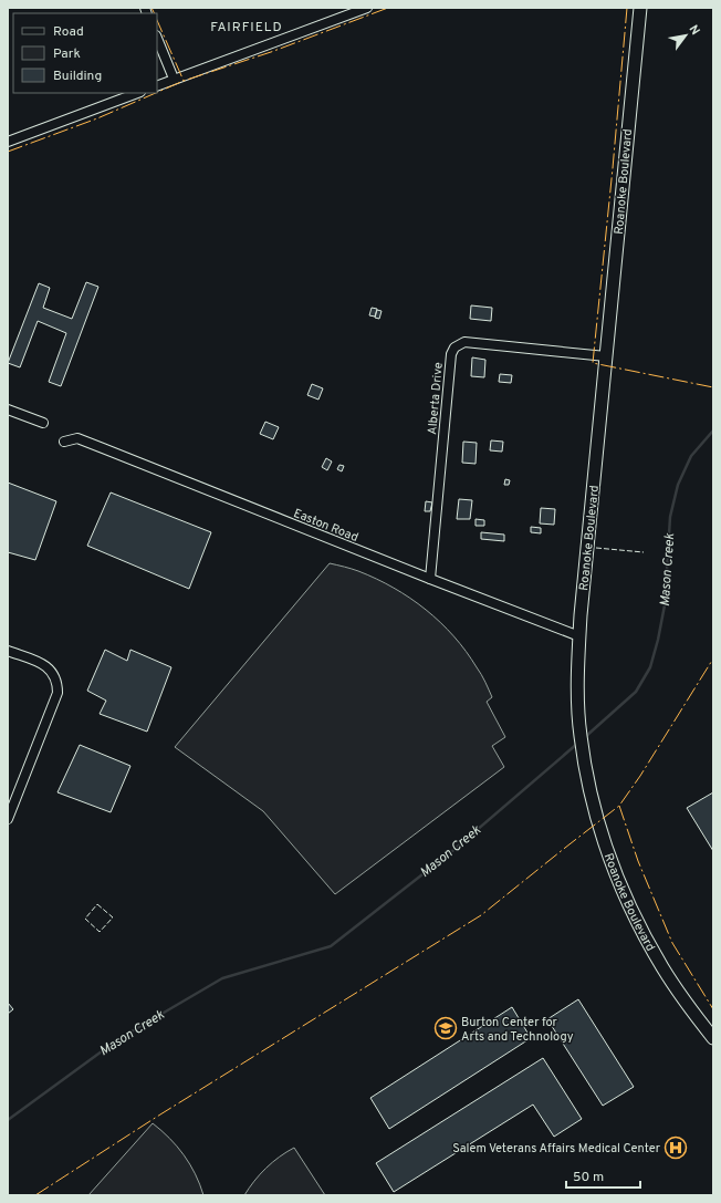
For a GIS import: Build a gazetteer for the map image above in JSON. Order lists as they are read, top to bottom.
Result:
{
  "streets": {
    "main road": ["Roanoke Boulevard"],
    "street": ["Alberta Drive", "Easton Road"]
  },
  "crossings": [
    ["Roanoke Boulevard", "Alberta Drive"],
    ["Roanoke Boulevard", "Easton Road"],
    ["Alberta Drive", "Easton Road"]
  ],
  "districts": ["FAIRFIELD"],
  "water": ["Mason Creek"],
  "places": {
    "school or university": ["Burton Center for Arts and Technology"],
    "hospital": ["Salem Veterans Affairs Medical Center"]
  },
  "legend": ["Road", "Park", "Building"],
  "scale_bar": "50 m",
  "north": "top right"
}
